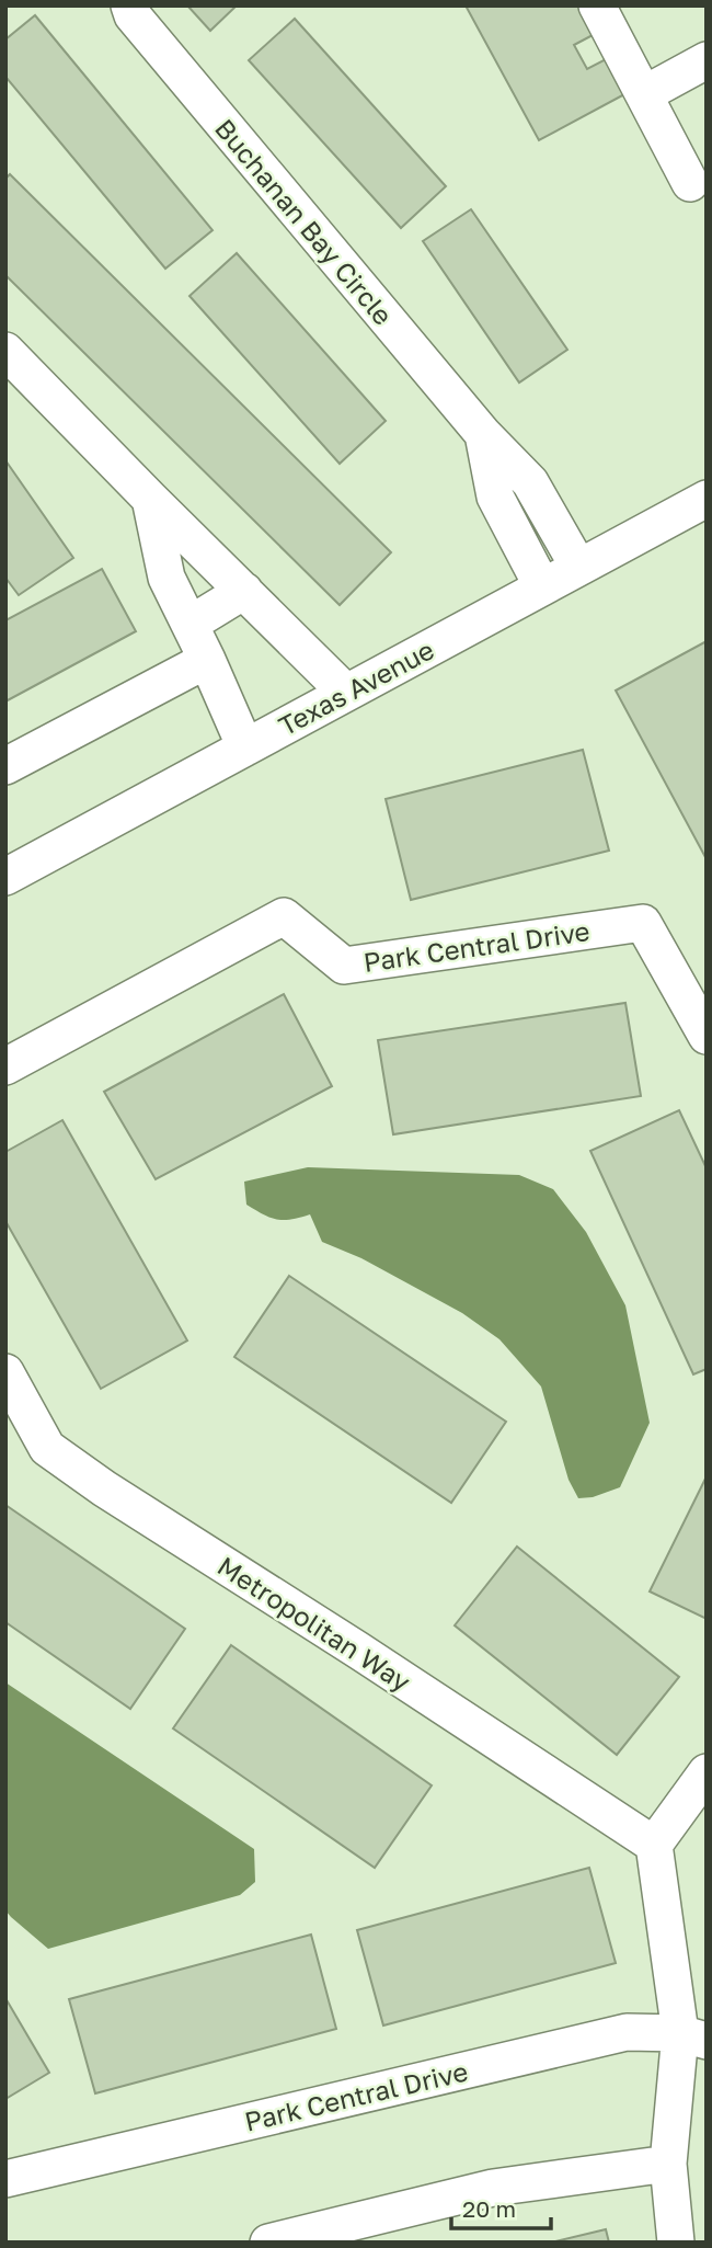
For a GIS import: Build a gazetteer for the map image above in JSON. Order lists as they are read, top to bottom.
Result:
{
  "streets": {
    "street": [
      "Buchanan Bay Circle",
      "Texas Avenue",
      "Park Central Drive",
      "Metropolitan Way"
    ]
  },
  "crossings": [
    ["Buchanan Bay Circle", "Texas Avenue"]
  ],
  "scale_bar": "20 m"
}
